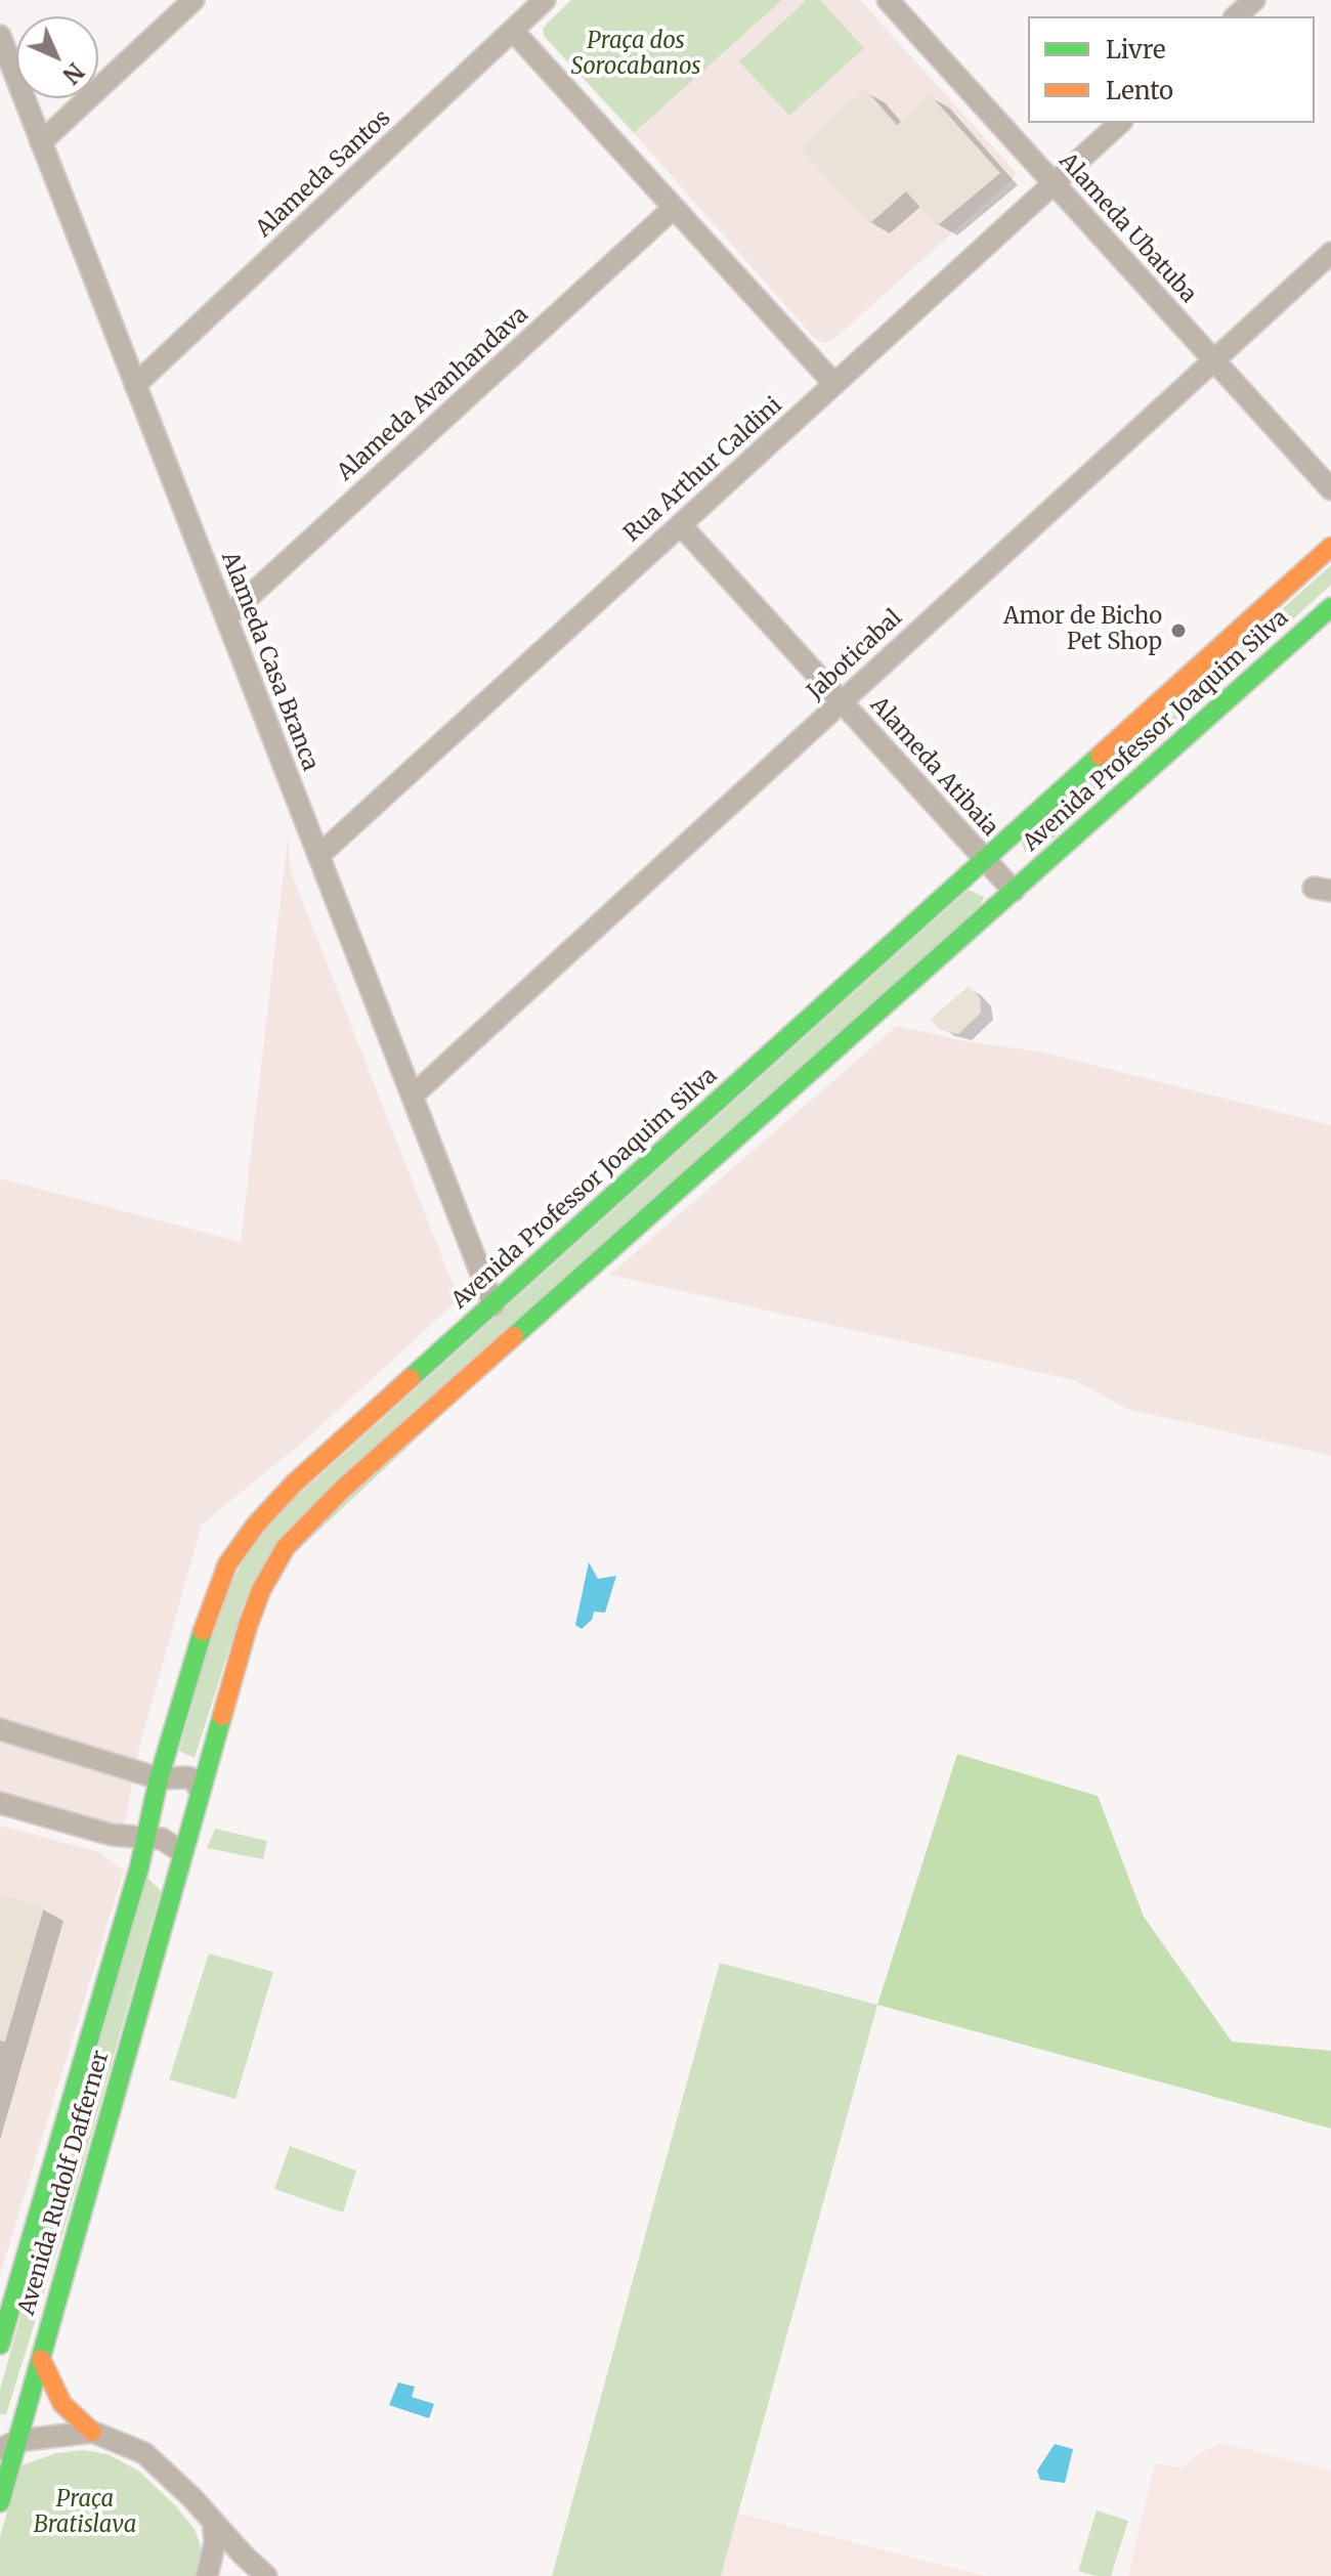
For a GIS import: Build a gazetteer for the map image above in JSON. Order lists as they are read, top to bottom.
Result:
{
  "streets": {
    "main road": ["Avenida Professor Joaquim Silva", "Avenida Rudolf Dafferner"],
    "street": [
      "Alameda Santos",
      "Alameda Ubatuba",
      "Alameda Avanhandava",
      "Rua Arthur Caldini",
      "Jaboticabal",
      "Alameda Casa Branca",
      "Alameda Atibaia"
    ]
  },
  "crossings": [
    ["Alameda Santos", "Alameda Casa Branca"],
    ["Alameda Ubatuba", "Rua Arthur Caldini"],
    ["Alameda Ubatuba", "Jaboticabal"],
    ["Alameda Avanhandava", "Alameda Casa Branca"],
    ["Rua Arthur Caldini", "Alameda Casa Branca"],
    ["Rua Arthur Caldini", "Alameda Atibaia"],
    ["Jaboticabal", "Alameda Casa Branca"],
    ["Jaboticabal", "Alameda Atibaia"],
    ["Alameda Casa Branca", "Avenida Professor Joaquim Silva"],
    ["Avenida Professor Joaquim Silva", "Alameda Atibaia"],
    ["Avenida Professor Joaquim Silva", "Avenida Rudolf Dafferner"]
  ],
  "parks": ["Praça dos Sorocabanos", "Praça Bratislava"],
  "places": ["Amor de Bicho Pet Shop"],
  "legend": ["Livre", "Lento"],
  "north": "bottom right"
}
